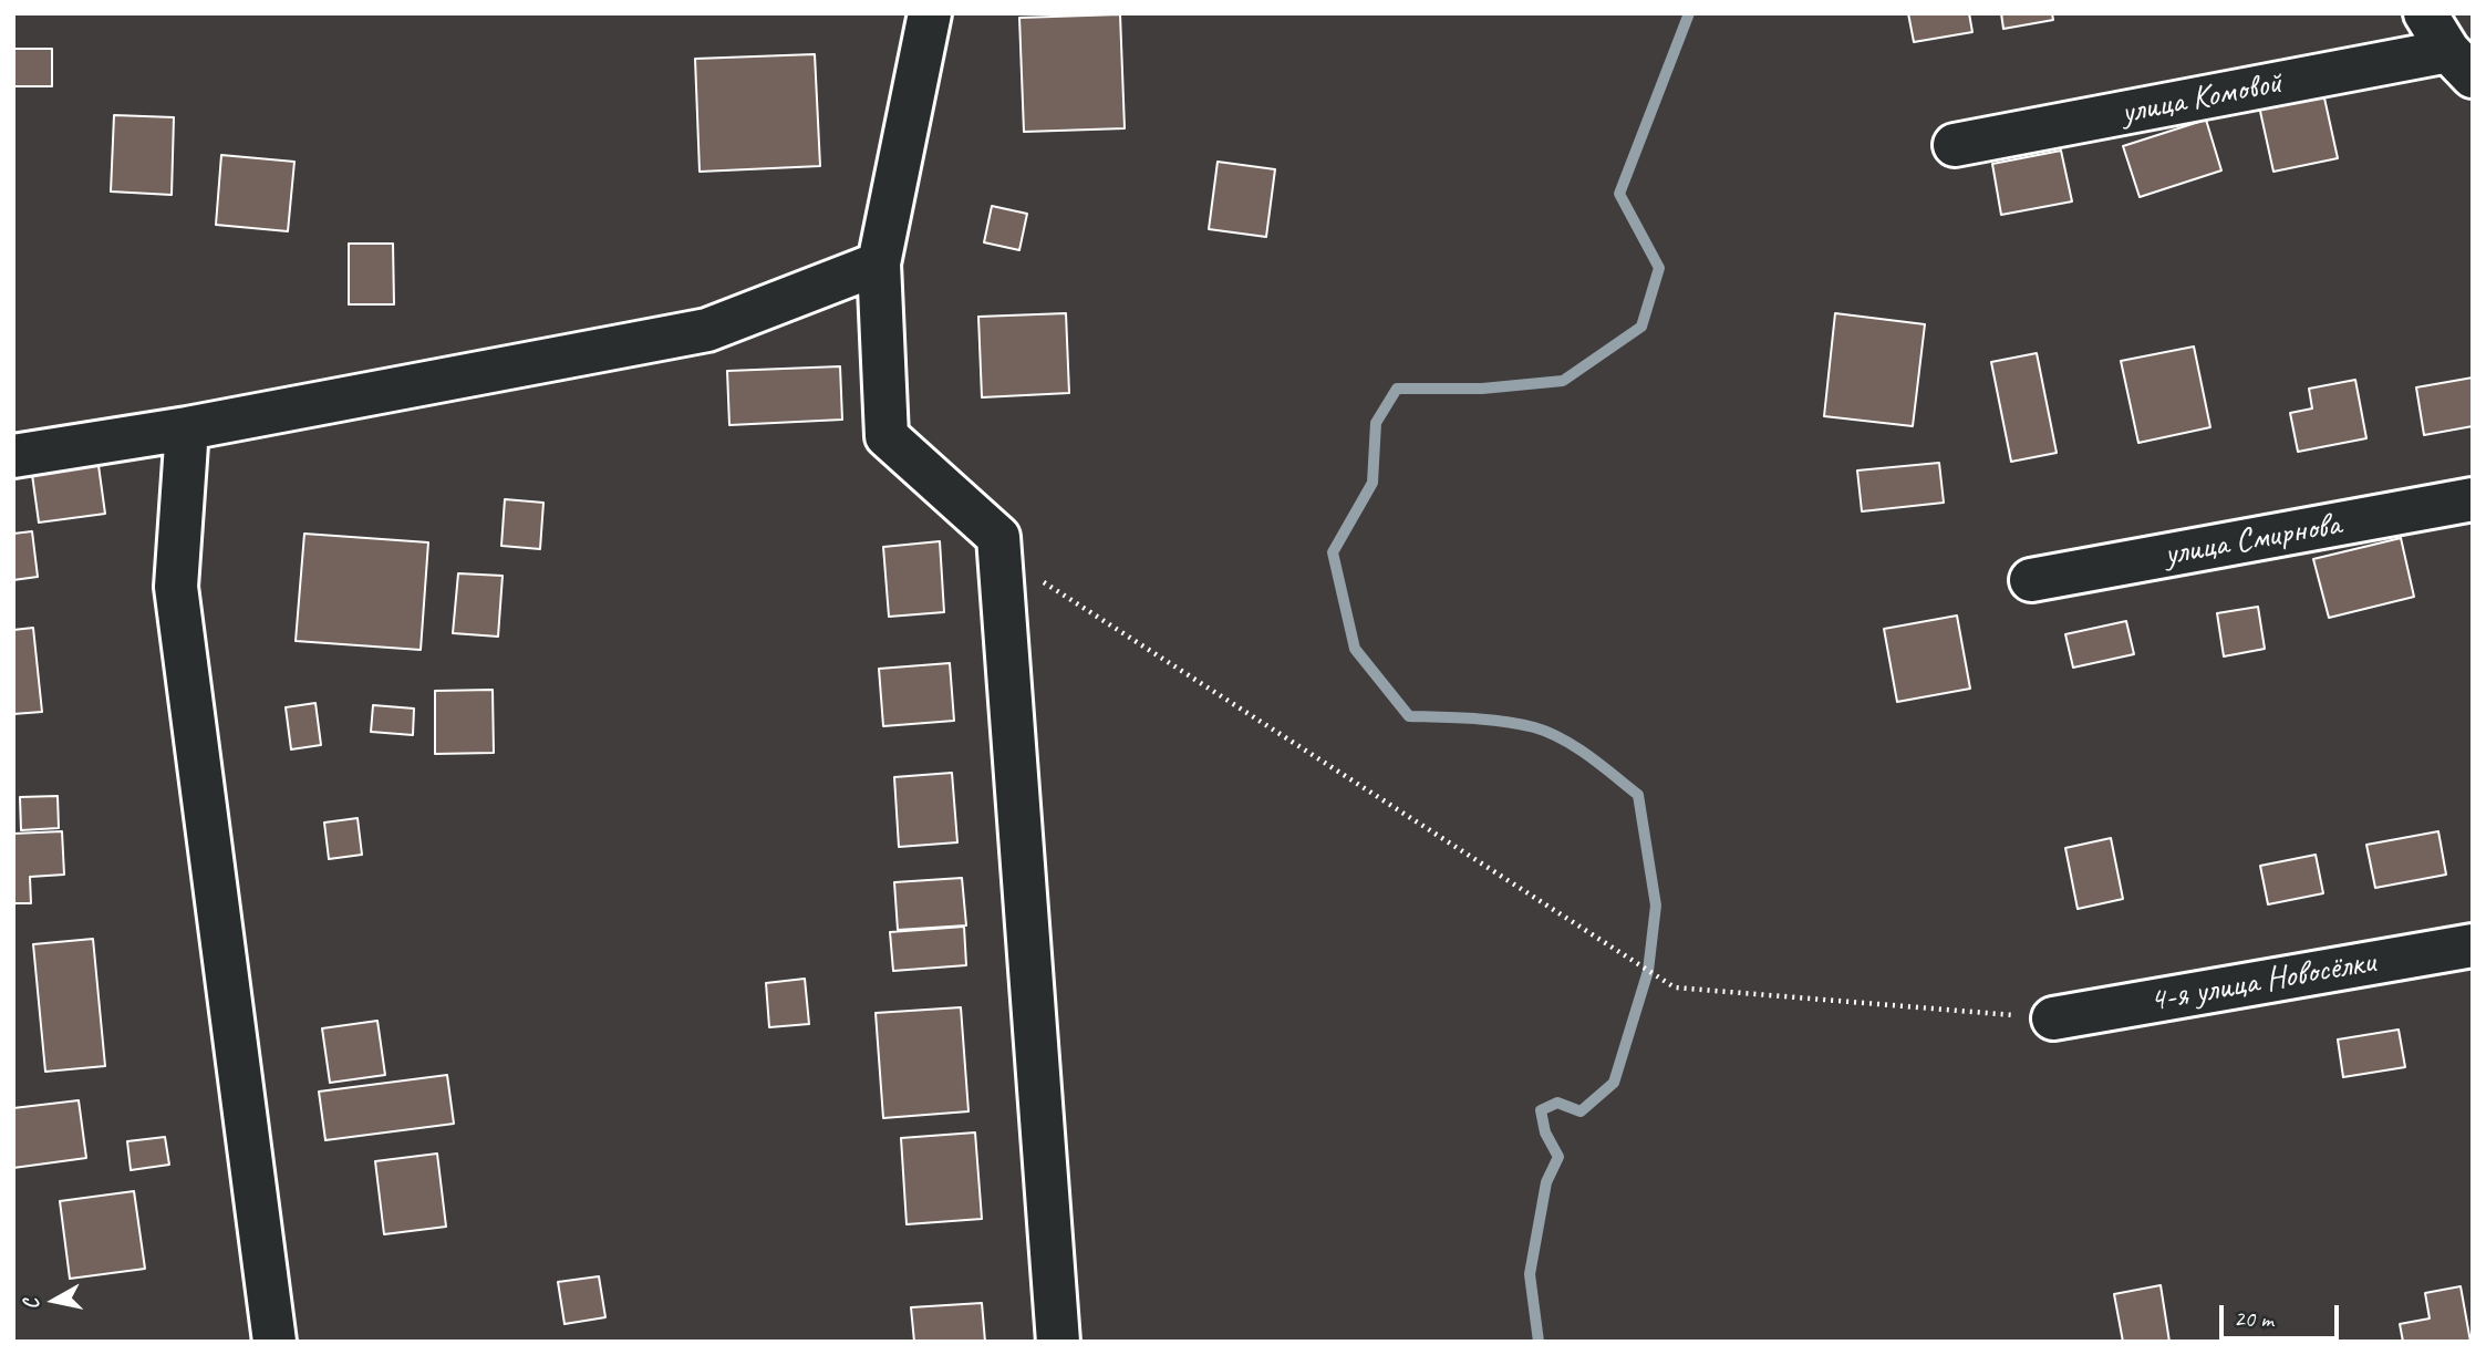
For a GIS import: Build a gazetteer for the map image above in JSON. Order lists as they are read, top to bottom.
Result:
{
  "streets": {
    "street": ["улица Комовой", "улица Смирнова", "4-я улица Новосёлки"]
  },
  "scale_bar": "20 m",
  "north": "left"
}
